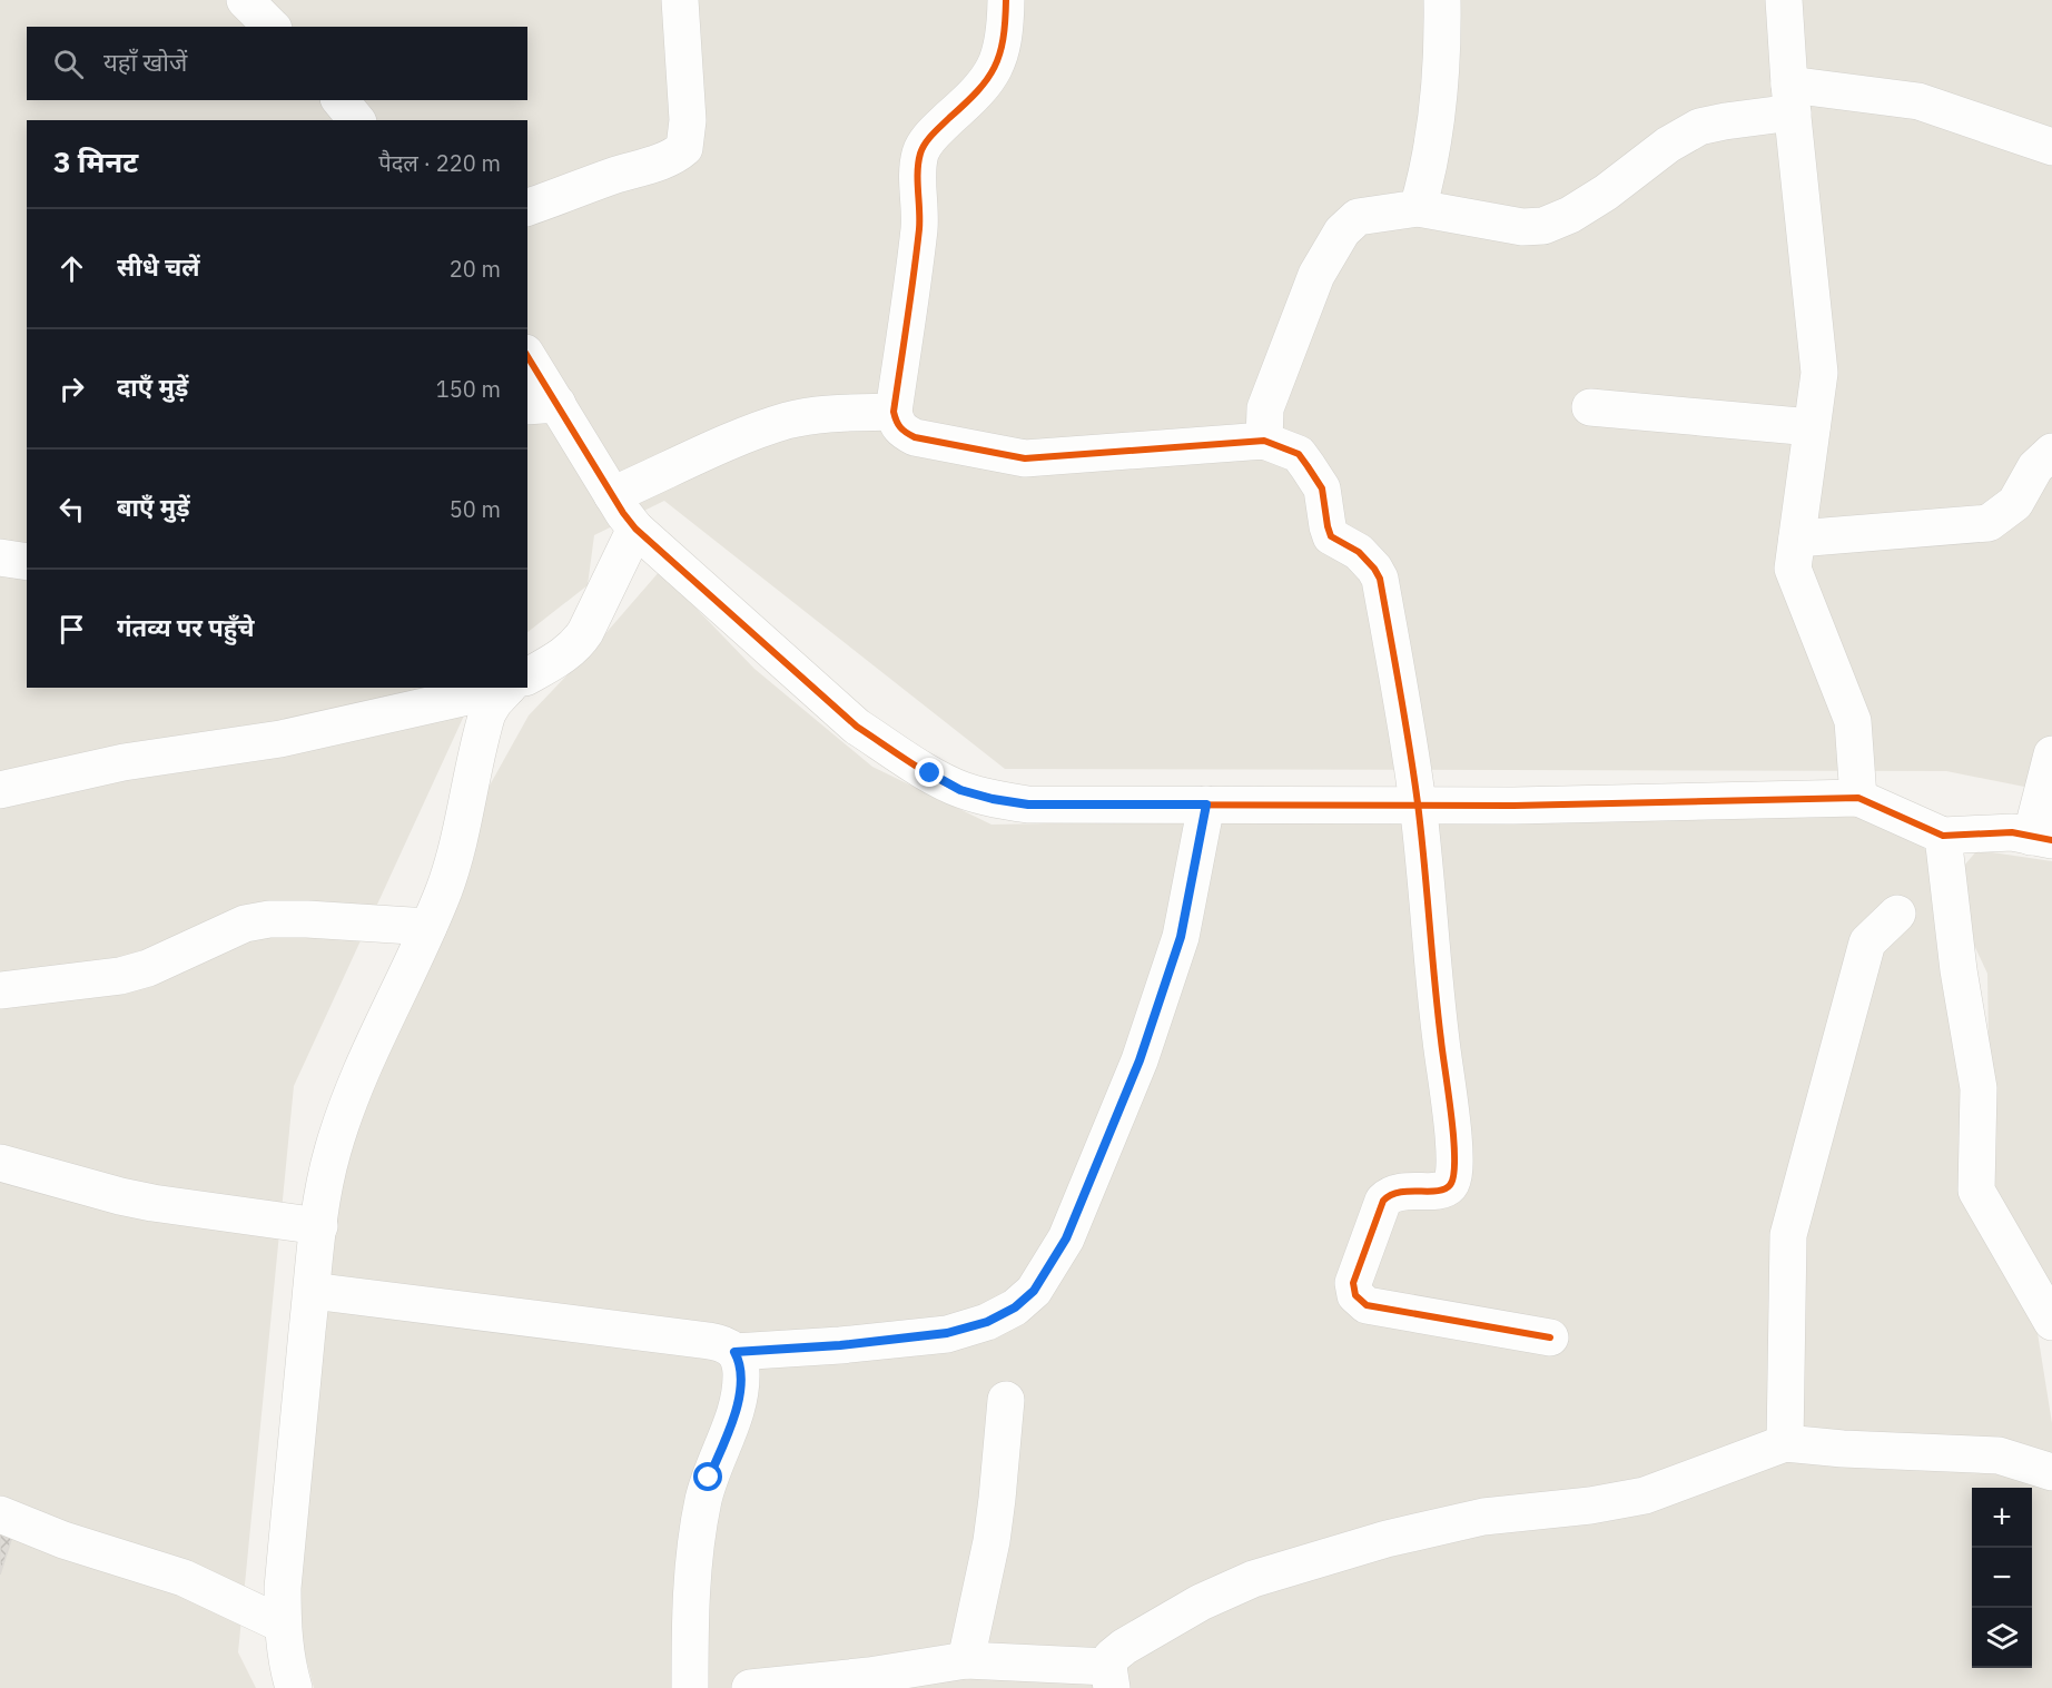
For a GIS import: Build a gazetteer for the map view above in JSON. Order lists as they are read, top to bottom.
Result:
{
  "page": {
    "search": "यहाँ खोजें",
    "heading": ["3 मिनट", "पैदल · 220 m"],
    "list": [
      ["सीधे चलें", "20 m"],
      ["दाएँ मुड़ें", "150 m"],
      ["बाएँ मुड़ें", "50 m"],
      "गंतव्य पर पहुँचे"
    ],
    "map_buttons": ["+", "−"]
  }
}
